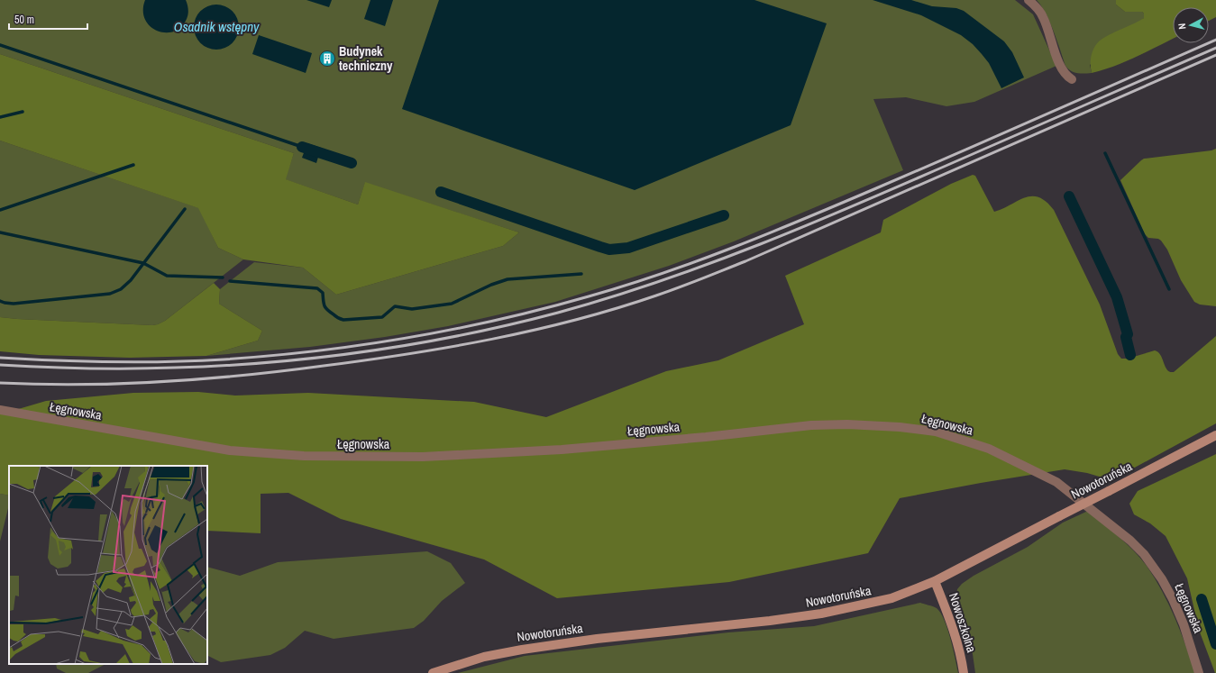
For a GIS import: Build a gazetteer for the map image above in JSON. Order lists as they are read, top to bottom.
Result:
{
  "streets": {
    "main road": ["Nowotoruńska", "Nowoszkolna"],
    "street": ["Łęgnowska"]
  },
  "crossings": [
    ["Nowotoruńska", "Nowoszkolna"]
  ],
  "water": ["Osadnik wstępny"],
  "places": {
    "building": ["Budynek techniczny"]
  },
  "scale_bar": "50 m",
  "north": "left"
}
